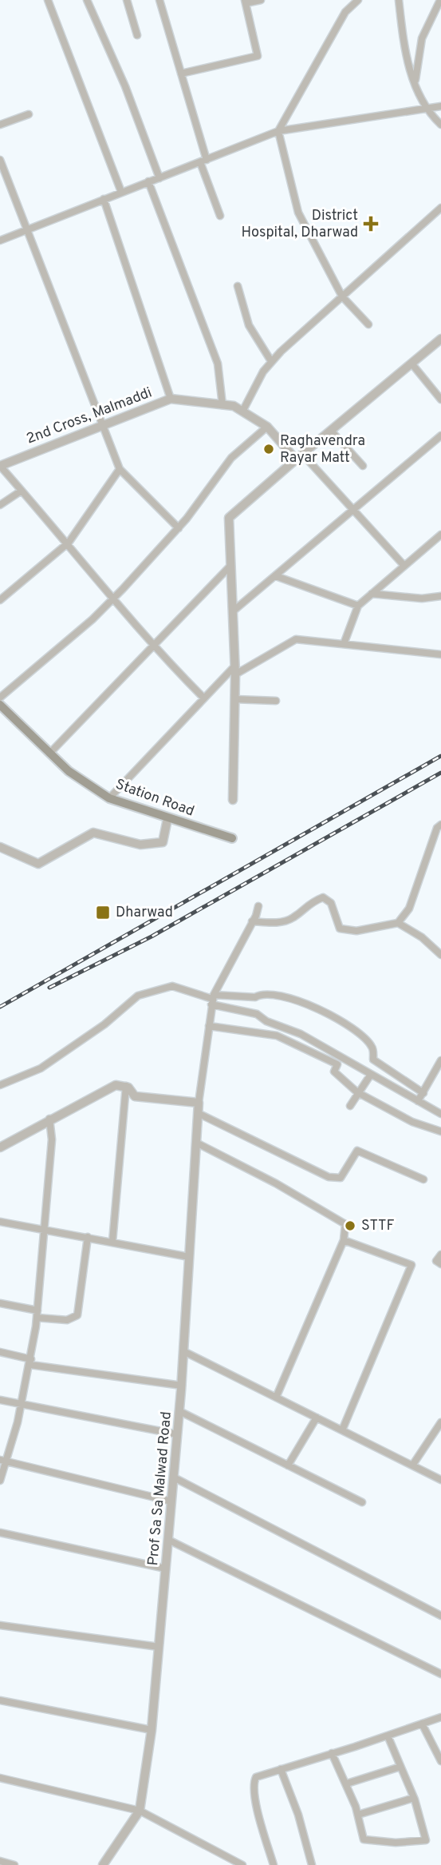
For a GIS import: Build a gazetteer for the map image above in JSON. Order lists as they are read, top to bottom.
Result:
{
  "streets": {
    "main road": ["Station Road"],
    "street": ["2nd Cross, Malmaddi", "Prof Sa Sa Malwad Road"]
  },
  "places": {
    "health": ["District Hospital, Dharwad"],
    "other": ["Raghavendra Rayar Matt", "STTF"],
    "transit": ["Dharwad"]
  }
}
